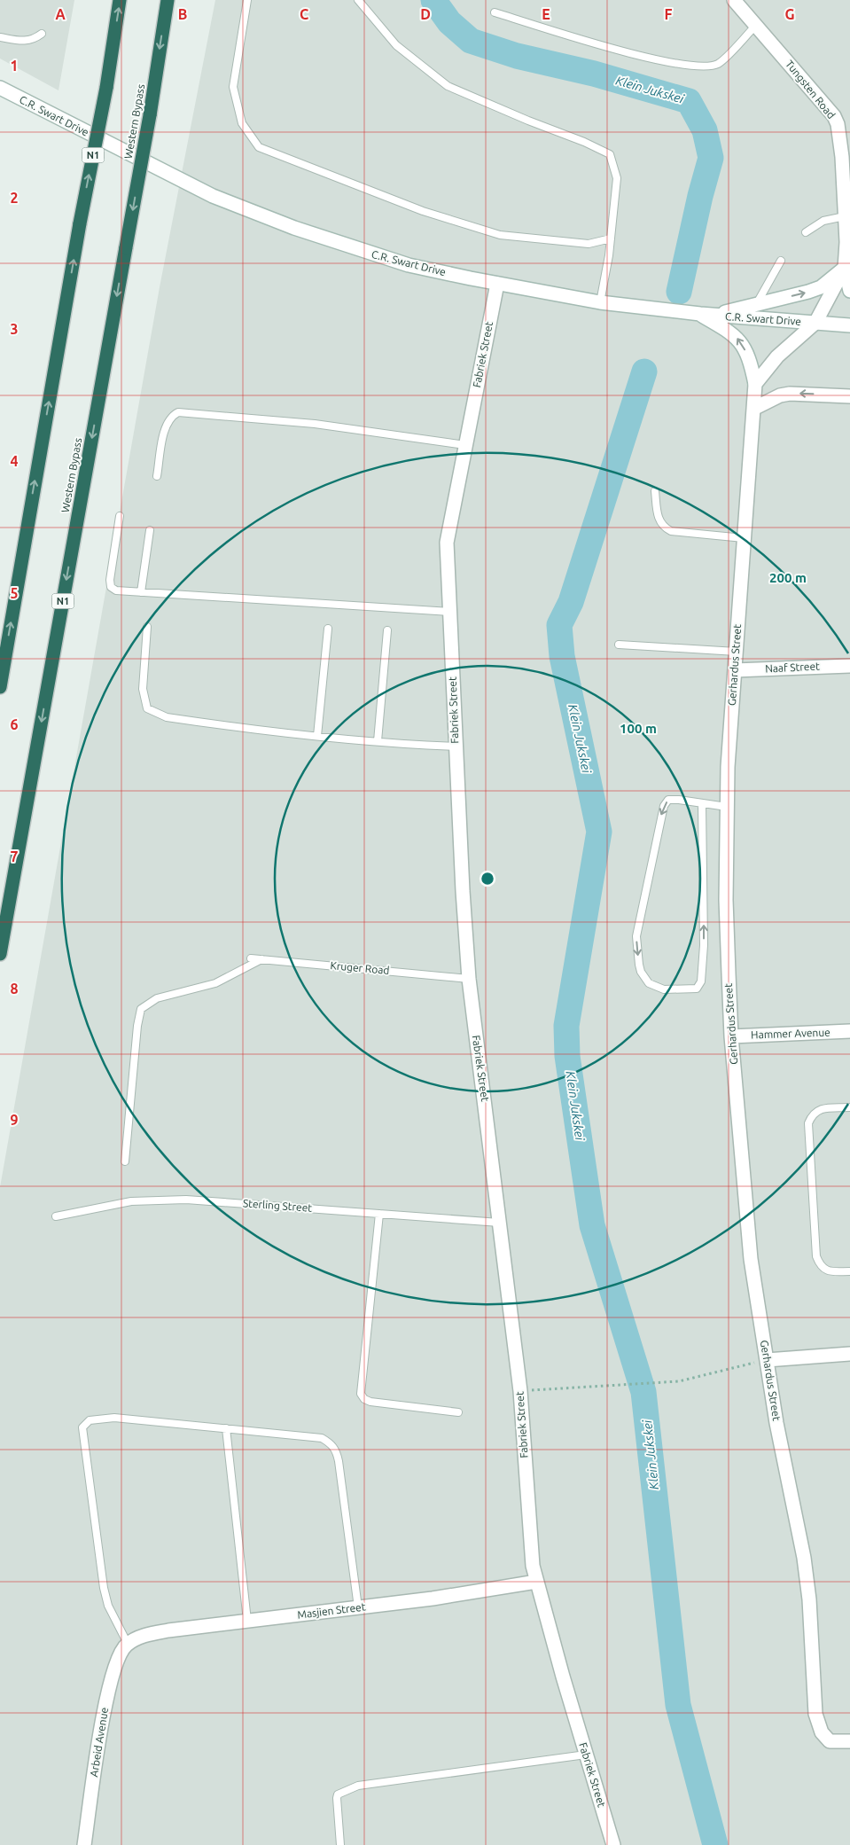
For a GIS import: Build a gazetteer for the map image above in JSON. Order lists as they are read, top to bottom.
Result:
{
  "streets": {
    "highway": ["Western Bypass", "N1"],
    "street": [
      "Tungsten Road",
      "C.R. Swart Drive",
      "Fabriek Street",
      "Gerhardus Street",
      "Naaf Street",
      "Hammer Avenue",
      "Masjien Street",
      "Arbeid Avenue"
    ],
    "lane": ["Kruger Road", "Sterling Street"]
  },
  "crossings": [
    ["Tungsten Road", "C.R. Swart Drive"],
    ["C.R. Swart Drive", "Fabriek Street"],
    ["C.R. Swart Drive", "Gerhardus Street"],
    ["Fabriek Street", "Kruger Road"],
    ["Fabriek Street", "Sterling Street"],
    ["Fabriek Street", "Masjien Street"],
    ["Gerhardus Street", "Naaf Street"],
    ["Gerhardus Street", "Hammer Avenue"],
    ["Masjien Street", "Arbeid Avenue"]
  ],
  "water": ["Klein Jukskei"],
  "grid": {
    "columns": [
      "A",
      "B",
      "C",
      "D",
      "E",
      "F",
      "G"
    ],
    "rows": [
      "1",
      "2",
      "3",
      "4",
      "5",
      "6",
      "7",
      "8",
      "9"
    ]
  },
  "rings": ["200 m", "100 m"]
}
